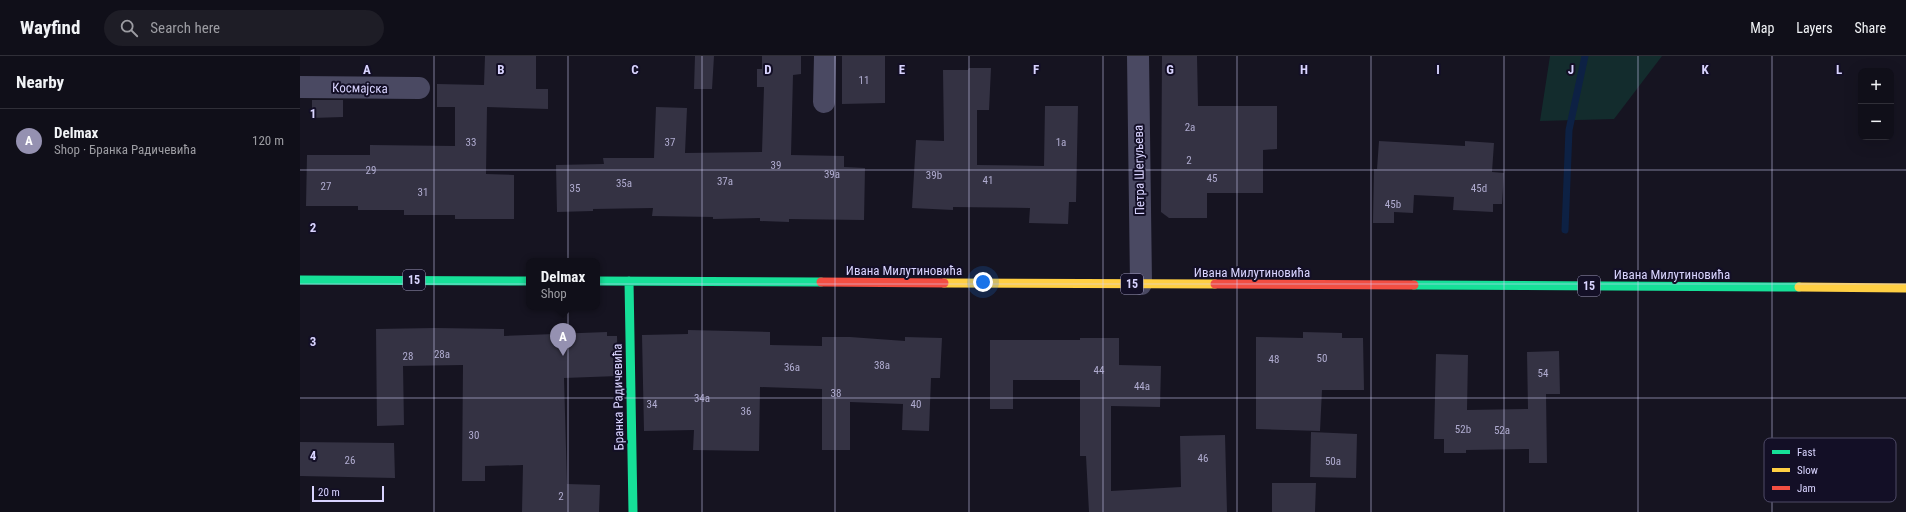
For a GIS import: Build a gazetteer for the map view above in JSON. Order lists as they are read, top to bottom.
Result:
{
  "streets": {
    "main road": ["Ивана Милутиновића", "15", "Бранка Радичевића"],
    "street": ["Космајска", "Петра Шегуљева"]
  },
  "crossings": [
    ["Петра Шегуљева", "Ивана Милутиновића"],
    ["Ивана Милутиновића", "Бранка Радичевића"]
  ],
  "house_numbers": [
    "11",
    "2a",
    "33",
    "37",
    "1a",
    "2",
    "39",
    "29",
    "39a",
    "39b",
    "45",
    "41",
    "37a",
    "35a",
    "27",
    "35",
    "45d",
    "31",
    "45b",
    "28a",
    "28",
    "50",
    "48",
    "38a",
    "36a",
    "44",
    "54",
    "44a",
    "38",
    "34a",
    "34",
    "40",
    "36",
    "52b",
    "52a",
    "30",
    "46",
    "26",
    "50a",
    "2"
  ],
  "legend": ["Fast", "Slow", "Jam"],
  "scale_bar": "20 m",
  "page": {
    "header": "Wayfind",
    "search": "Search here",
    "nav": ["Map", "Layers", "Share"],
    "heading": "Nearby",
    "map_buttons": ["+", "−"],
    "list": [
      {
        "mark": "A",
        "name": "Delmax",
        "note": "Shop · Бранка Радичевића",
        "value": "120 m"
      }
    ],
    "popup": ["Delmax", "Shop"],
    "pins": "A",
    "scale": "20 m"
  },
  "grid": {
    "columns": [
      "A",
      "B",
      "C",
      "D",
      "E",
      "F",
      "G",
      "H",
      "I",
      "J",
      "K",
      "L"
    ],
    "rows": [
      "1",
      "2",
      "3",
      "4"
    ]
  }
}
